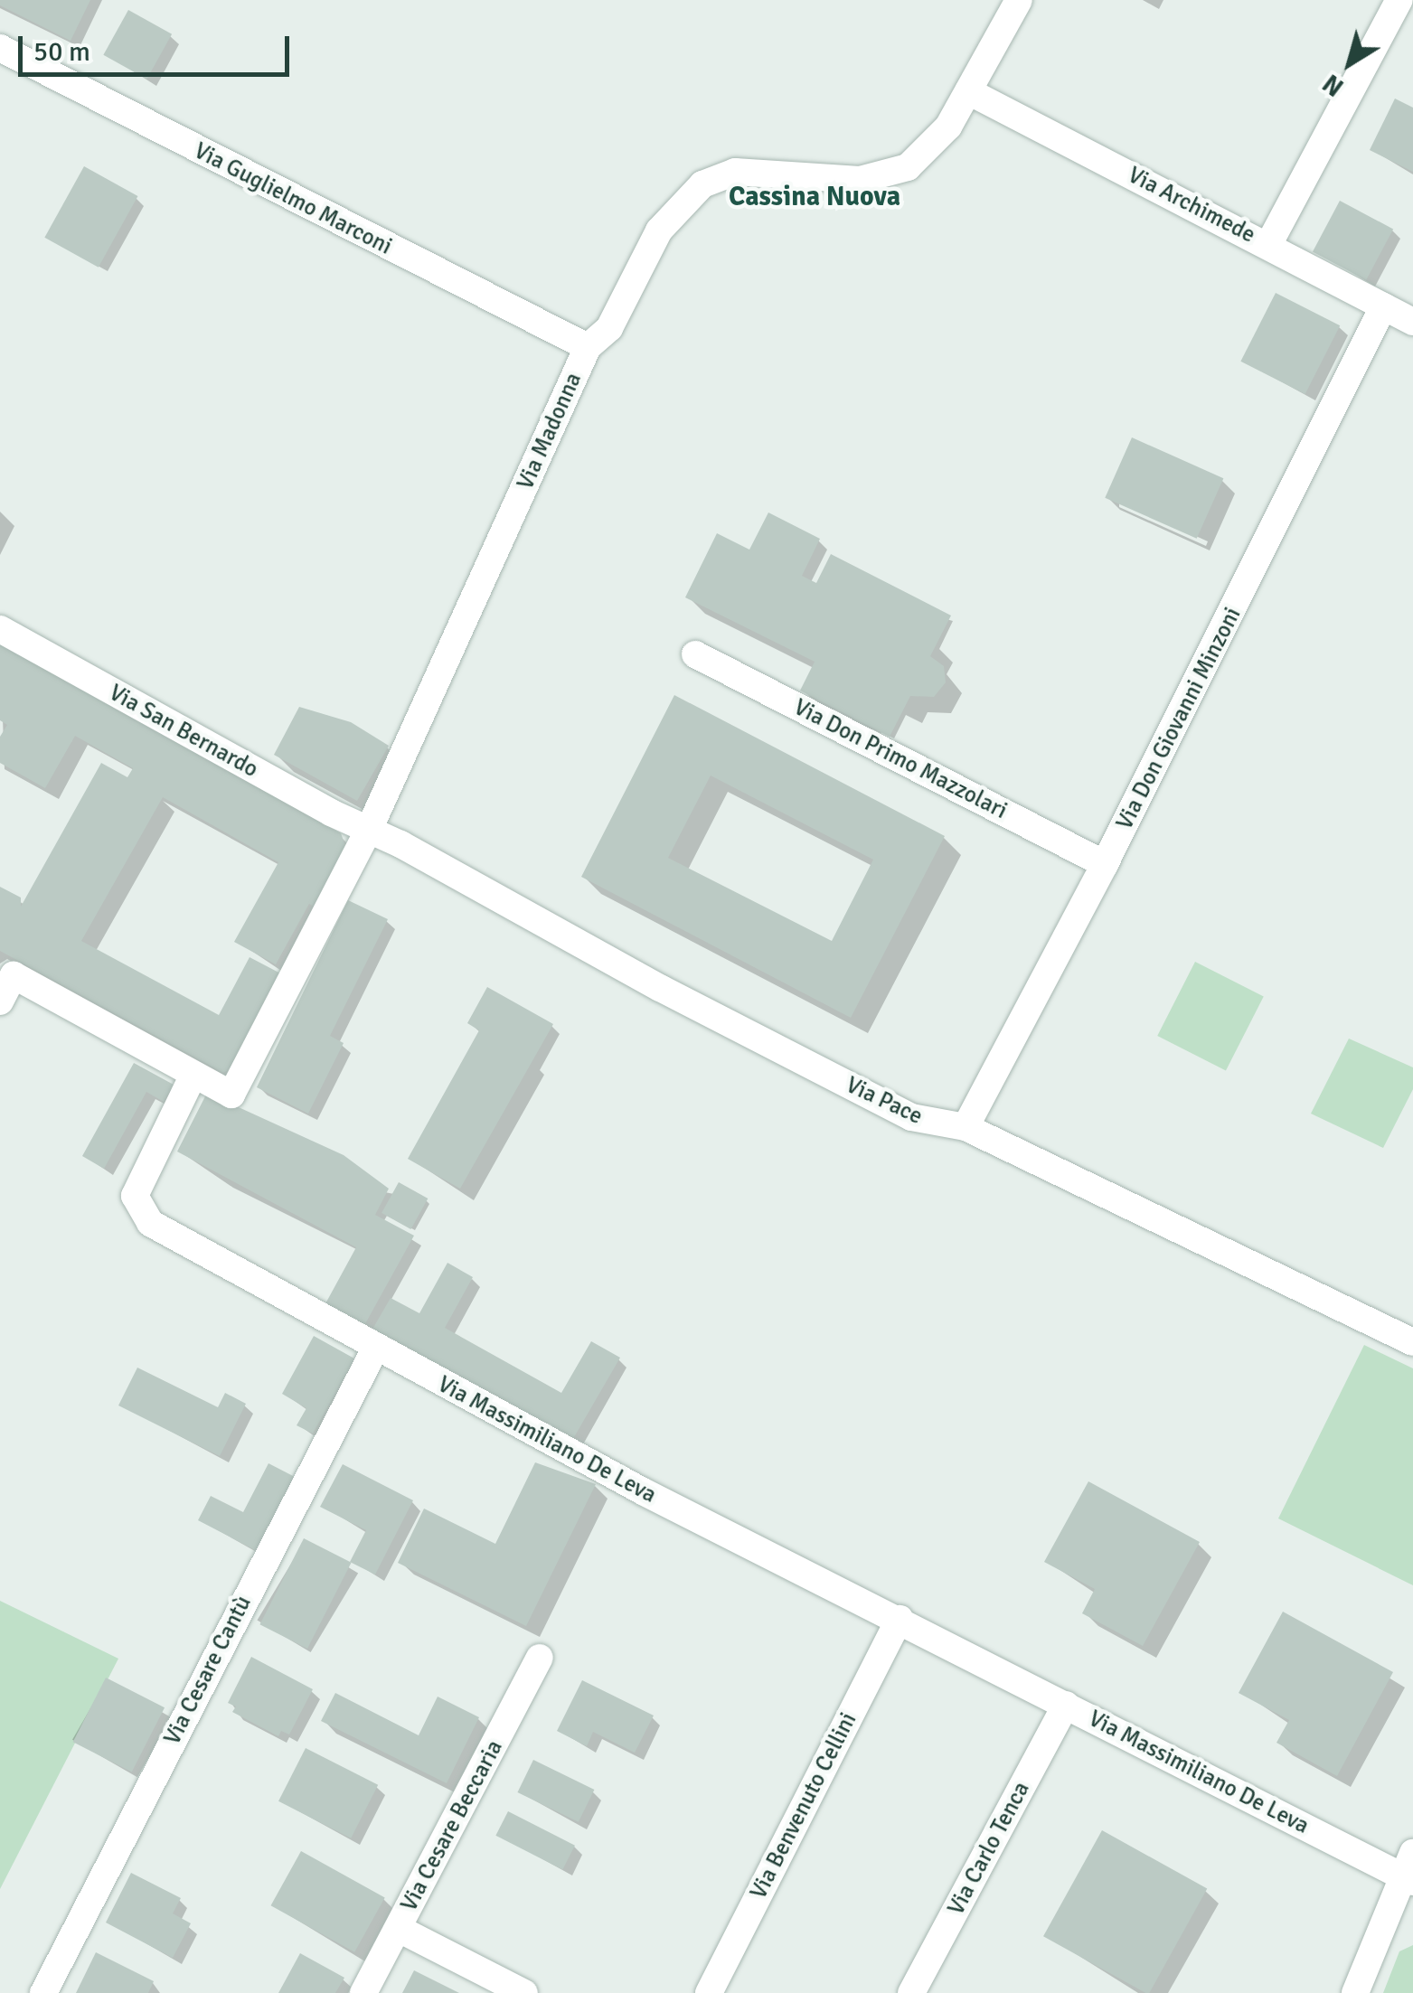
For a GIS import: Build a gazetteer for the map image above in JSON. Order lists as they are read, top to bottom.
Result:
{
  "streets": {
    "street": [
      "Via Guglielmo Marconi",
      "Via Archimede",
      "Via Madonna",
      "Via Don Giovanni Minzoni",
      "Via San Bernardo",
      "Via Don Primo Mazzolari",
      "Via Pace",
      "Via Massimiliano De Leva",
      "Via Cesare Cantù",
      "Via Benvenuto Cellini",
      "Via Cesare Beccaria",
      "Via Carlo Tenca"
    ]
  },
  "crossings": [
    ["Via Guglielmo Marconi", "Via Madonna"],
    ["Via Archimede", "Via Madonna"],
    ["Via Archimede", "Via Don Giovanni Minzoni"],
    ["Via Madonna", "Via San Bernardo"],
    ["Via Madonna", "Via Pace"],
    ["Via Don Giovanni Minzoni", "Via Don Primo Mazzolari"],
    ["Via Don Giovanni Minzoni", "Via Pace"],
    ["Via San Bernardo", "Via Pace"],
    ["Via Massimiliano De Leva", "Via Cesare Cantù"],
    ["Via Massimiliano De Leva", "Via Benvenuto Cellini"],
    ["Via Massimiliano De Leva", "Via Carlo Tenca"]
  ],
  "districts": ["Cassina Nuova"],
  "scale_bar": "50 m",
  "north": "bottom left"
}
